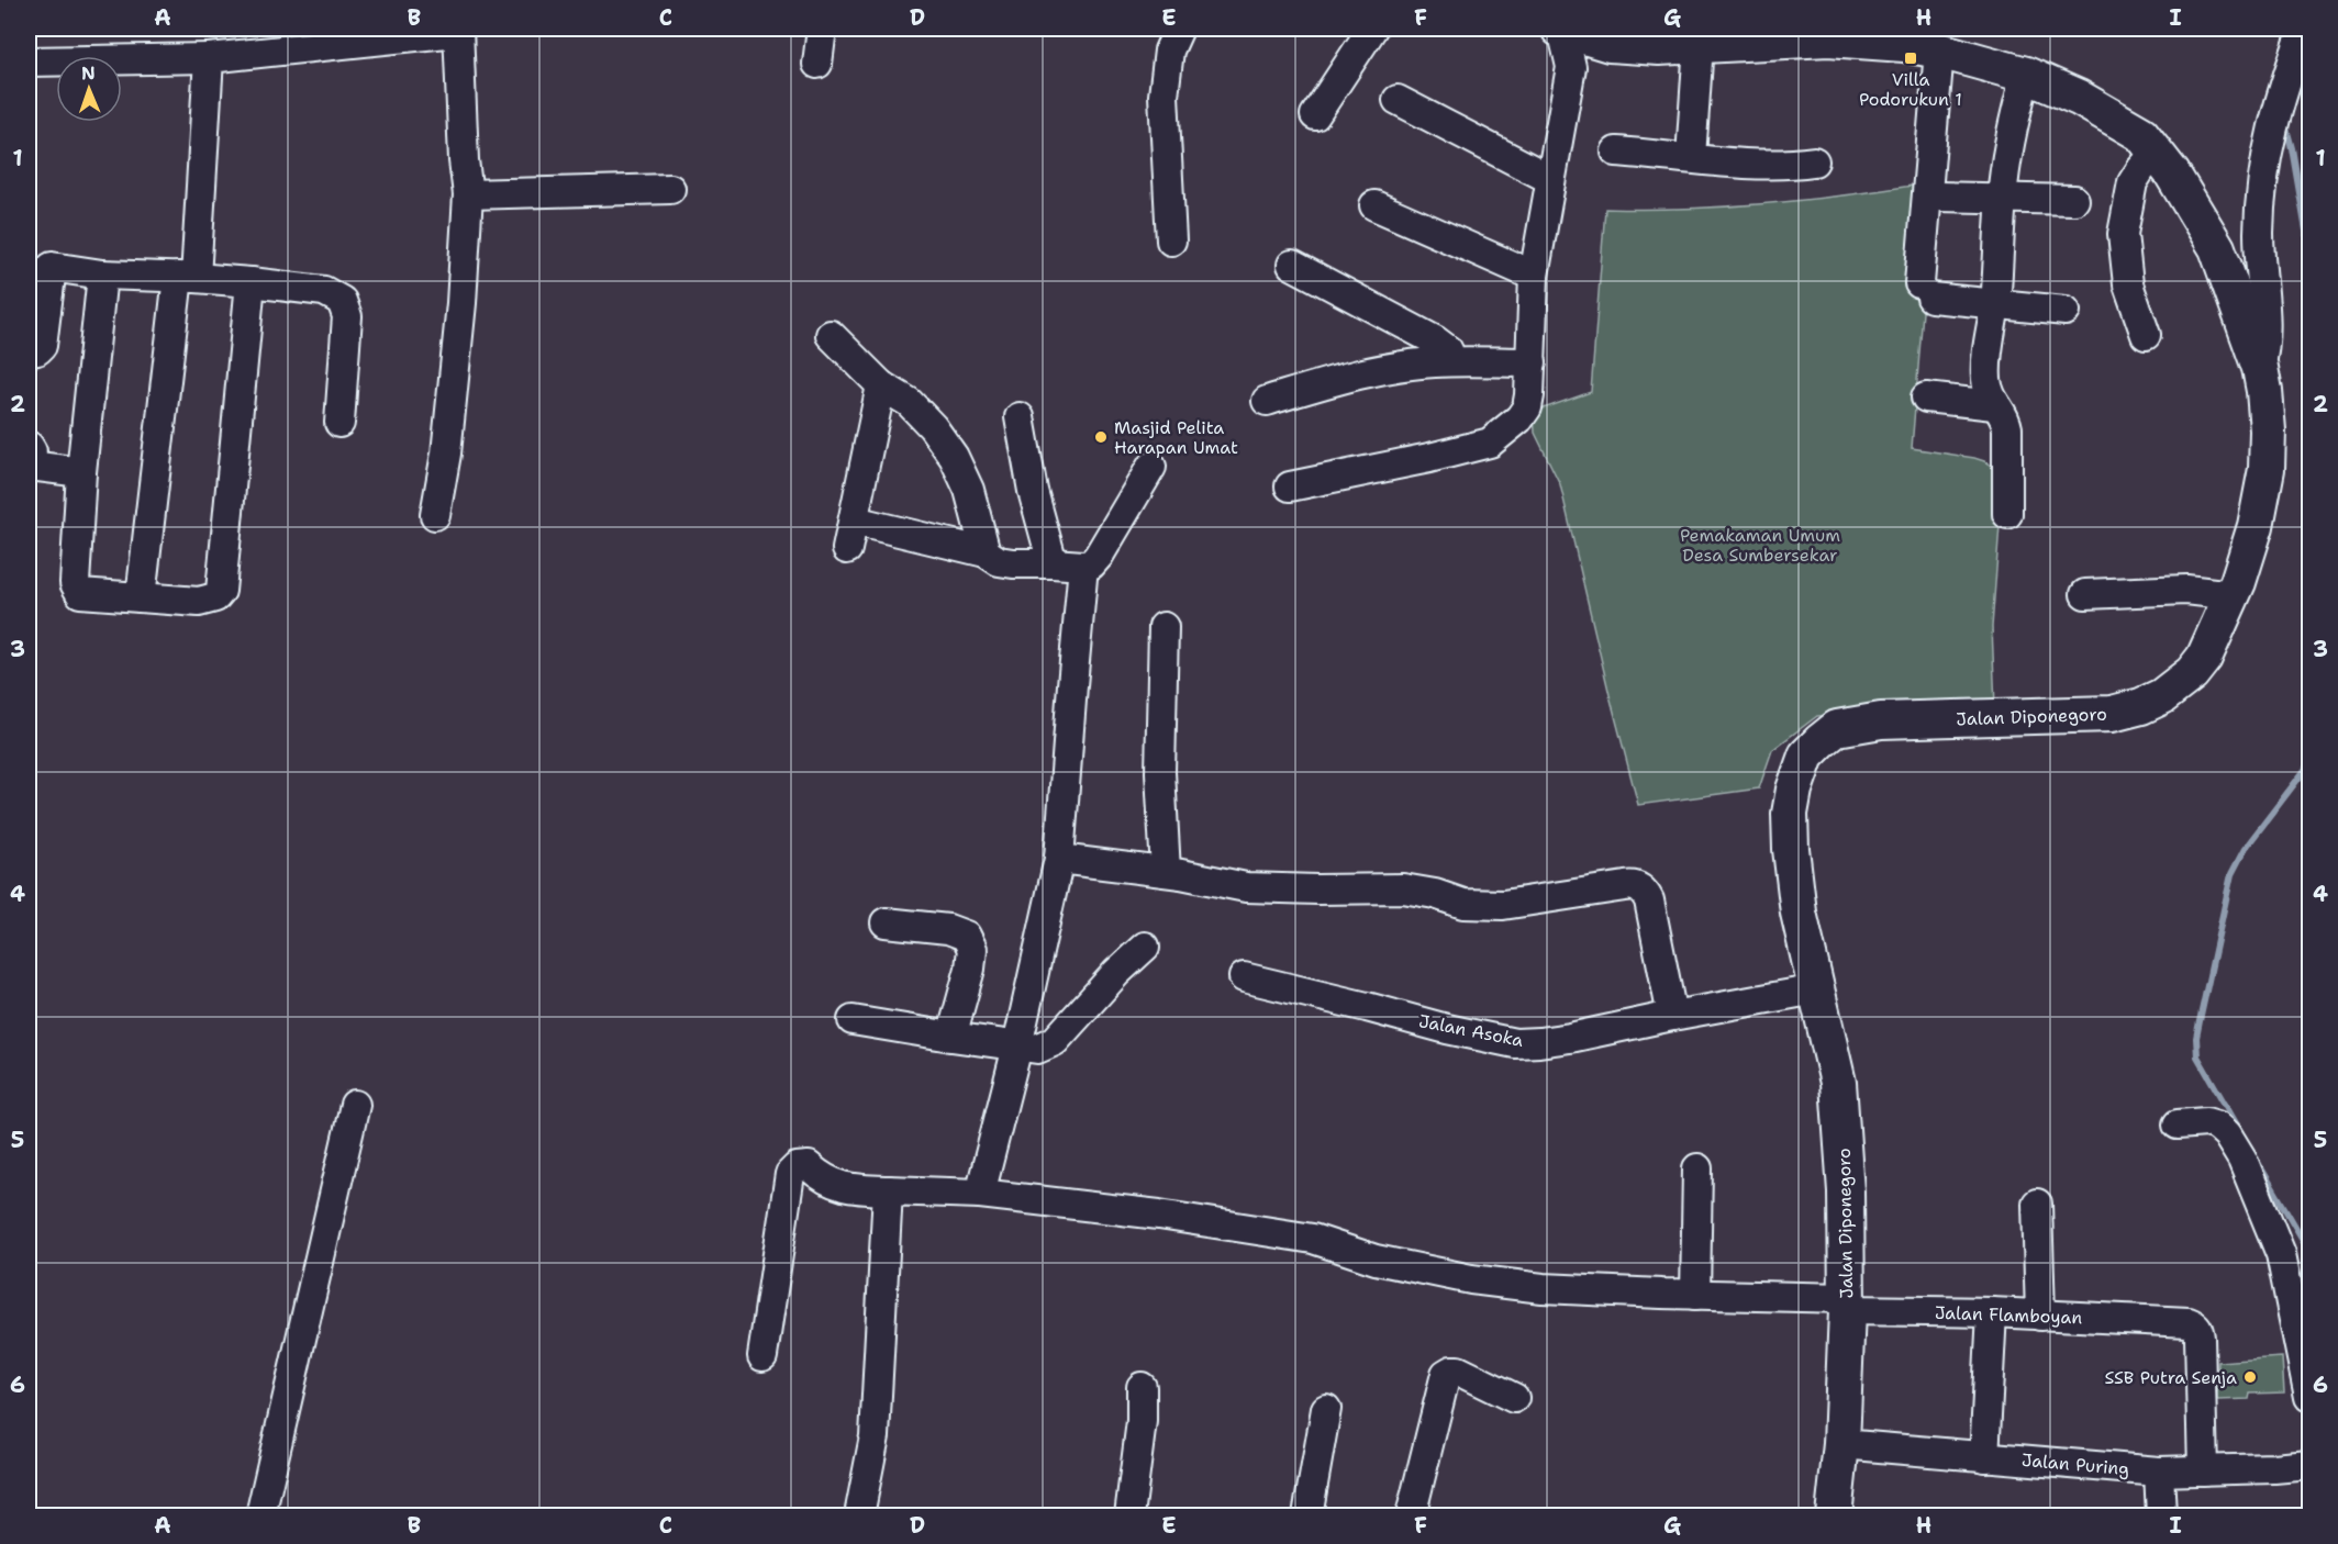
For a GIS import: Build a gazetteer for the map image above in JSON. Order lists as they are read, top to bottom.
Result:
{
  "streets": {
    "main road": ["Jalan Diponegoro"],
    "street": ["Jalan Asoka", "Jalan Flamboyan", "Jalan Puring"]
  },
  "crossings": [
    ["Jalan Diponegoro", "Jalan Asoka"],
    ["Jalan Diponegoro", "Jalan Flamboyan"],
    ["Jalan Diponegoro", "Jalan Puring"],
    ["Jalan Flamboyan", "Jalan Puring"]
  ],
  "parks": ["Pemakaman Umum Desa Sumbersekar"],
  "places": {
    "transit": ["Villa Podorukun 1"],
    "other": ["Masjid Pelita Harapan Umat", "SSB Putra Senja"]
  },
  "north": "top",
  "grid": {
    "columns": [
      "A",
      "B",
      "C",
      "D",
      "E",
      "F",
      "G",
      "H",
      "I"
    ],
    "rows": [
      "1",
      "2",
      "3",
      "4",
      "5",
      "6"
    ]
  }
}
